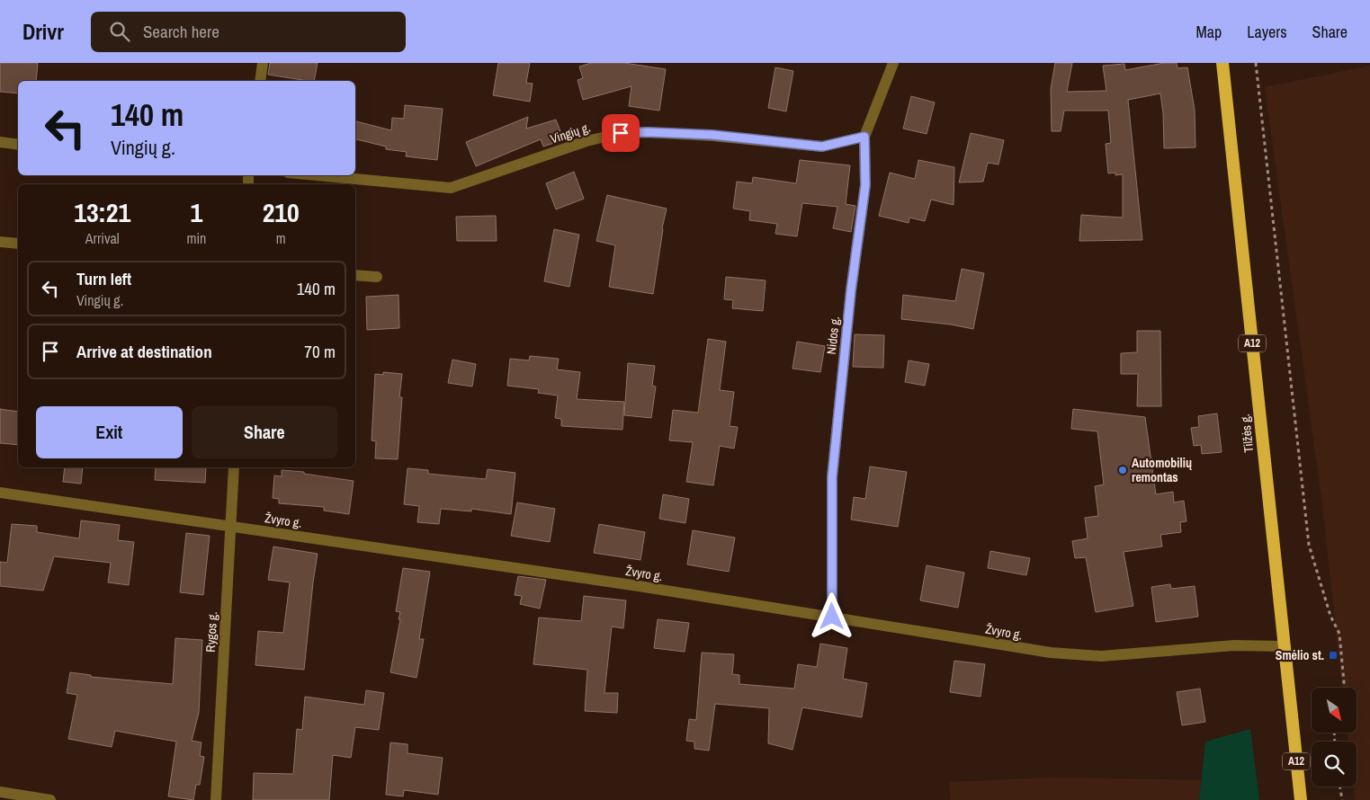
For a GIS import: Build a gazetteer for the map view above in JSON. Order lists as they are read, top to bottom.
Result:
{
  "streets": {
    "highway": ["A12", "Tilžės g."],
    "street": [
      "Vingių g.",
      "Nidos g.",
      "Žvyro g.",
      "Rygos g."
    ]
  },
  "crossings": [
    ["Vingių g.", "Nidos g."],
    ["Nidos g.", "Žvyro g."],
    ["Tilžės g.", "Žvyro g."],
    ["Žvyro g.", "Rygos g."]
  ],
  "places": {
    "other": ["Automobilių remontas"],
    "transit": ["Smėlio st."]
  },
  "north": "bottom right",
  "page": {
    "header": "Drivr",
    "search": "Search here",
    "nav": ["Map", "Layers", "Share"],
    "turn": ["140 m", "Vingių g."],
    "eta": [
      "13:21",
      "Arrival",
      "1",
      "min",
      "210",
      "m"
    ],
    "list": [
      {
        "name": "Turn left",
        "note": "Vingių g.",
        "value": "140 m"
      },
      {
        "name": "Arrive at destination",
        "value": "70 m"
      }
    ],
    "buttons": ["Exit", "Share"]
  }
}
